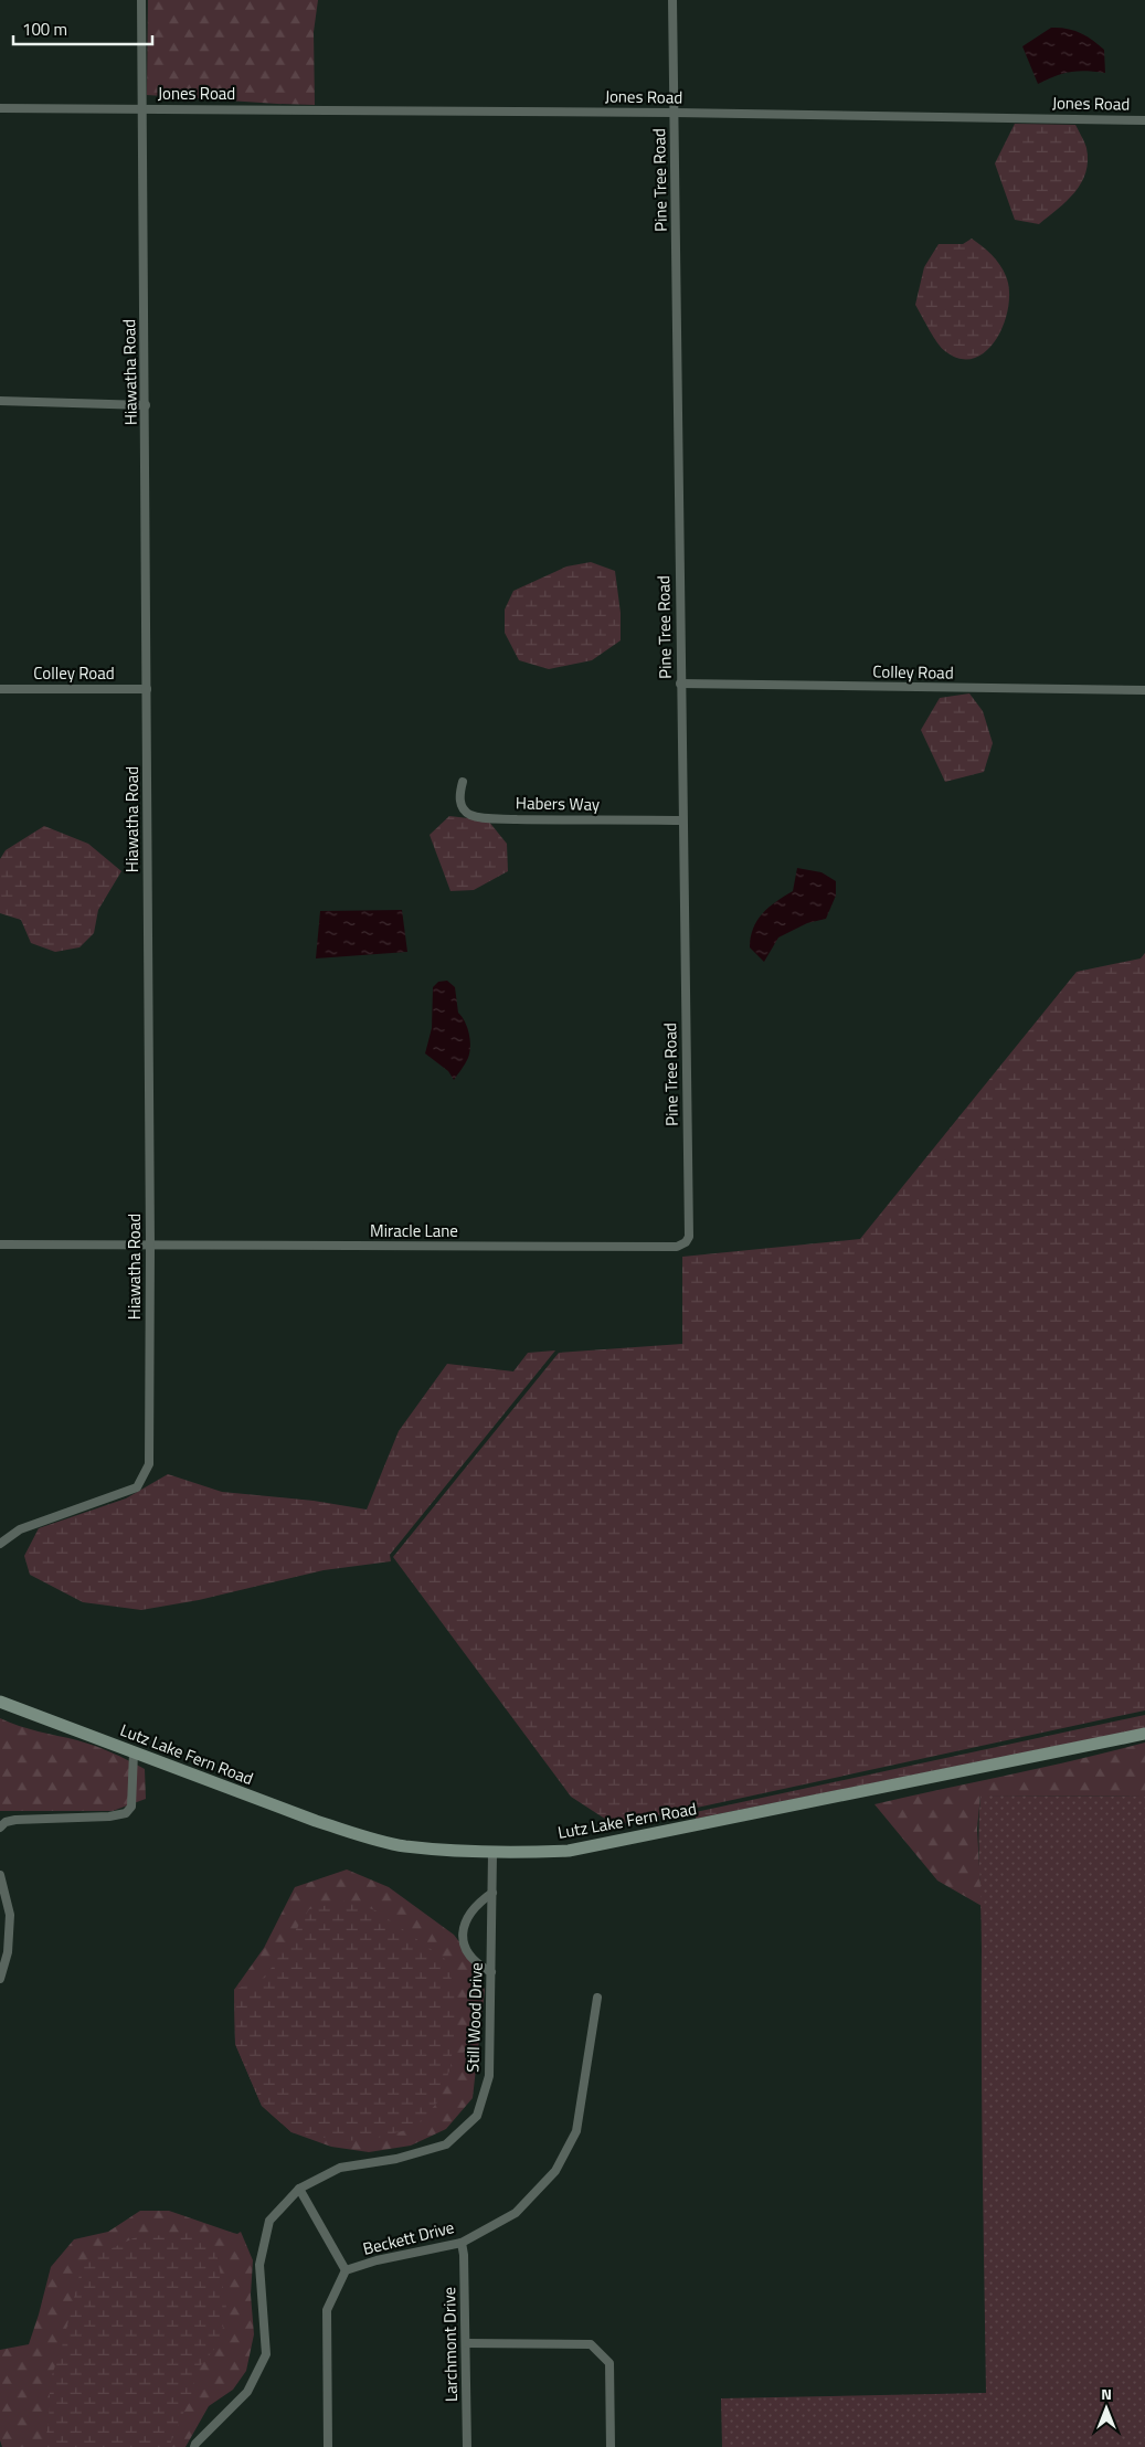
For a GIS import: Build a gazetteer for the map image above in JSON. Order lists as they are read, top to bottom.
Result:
{
  "streets": {
    "main road": ["Lutz Lake Fern Road"],
    "street": [
      "Jones Road",
      "Pine Tree Road",
      "Hiawatha Road",
      "Colley Road",
      "Habers Way",
      "Miracle Lane",
      "Still Wood Drive",
      "Beckett Drive",
      "Larchmont Drive"
    ]
  },
  "crossings": [
    ["Jones Road", "Pine Tree Road"],
    ["Jones Road", "Hiawatha Road"],
    ["Pine Tree Road", "Colley Road"],
    ["Pine Tree Road", "Habers Way"],
    ["Pine Tree Road", "Miracle Lane"],
    ["Hiawatha Road", "Colley Road"],
    ["Hiawatha Road", "Miracle Lane"],
    ["Lutz Lake Fern Road", "Still Wood Drive"],
    ["Beckett Drive", "Larchmont Drive"]
  ],
  "scale_bar": "100 m",
  "north": "top"
}
